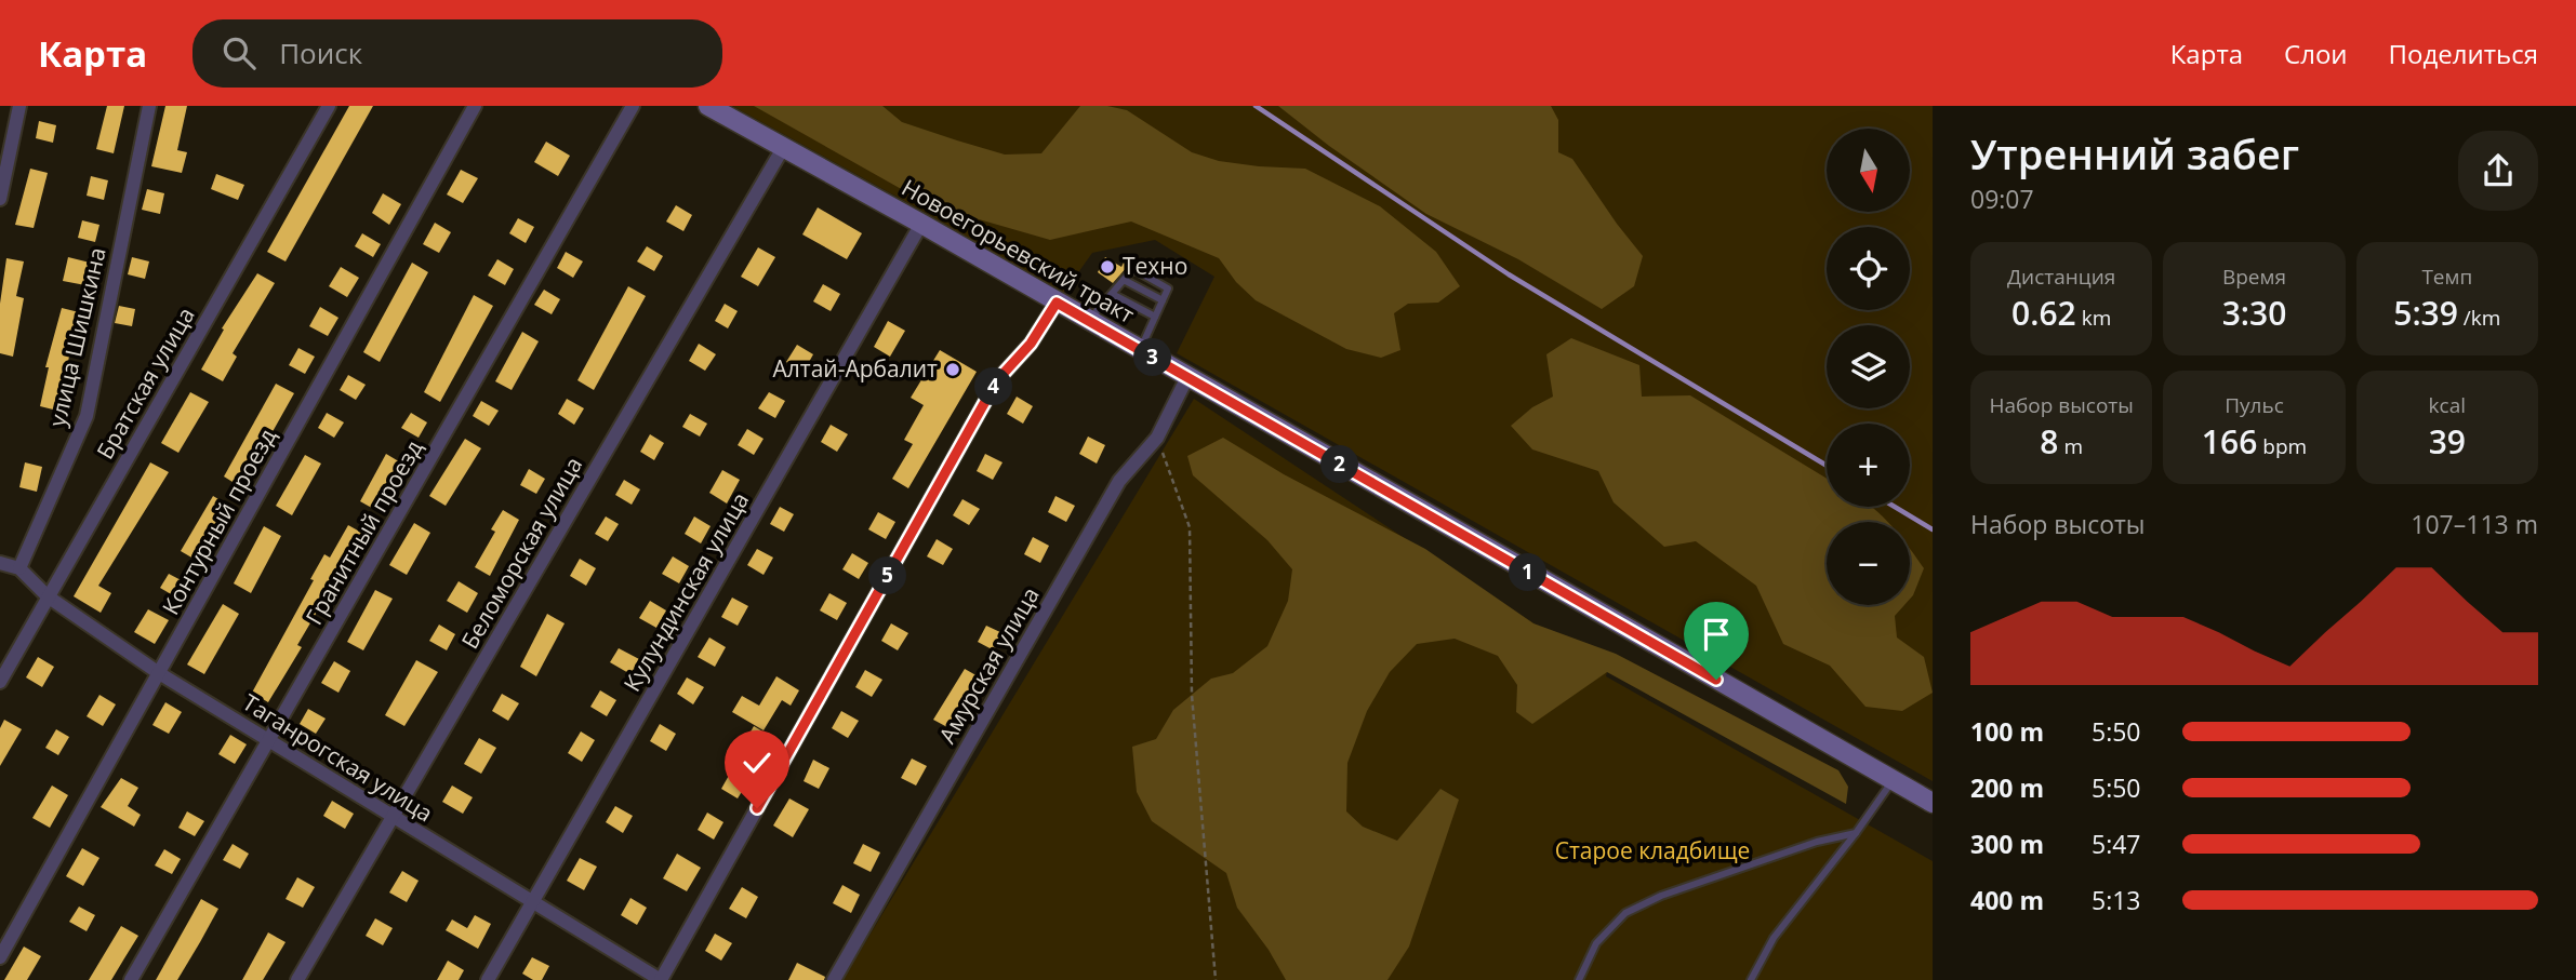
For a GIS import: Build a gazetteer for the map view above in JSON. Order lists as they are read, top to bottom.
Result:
{
  "streets": {
    "main road": ["Новоегорьевский тракт"],
    "street": [
      "улица Шишкина",
      "Братская улица",
      "Контурный проезд",
      "Гранитный проезд",
      "Беломорская улица",
      "Кулундинская улица",
      "Амурская улица",
      "Таганрогская улица"
    ]
  },
  "crossings": [
    ["Новоегорьевский тракт", "Беломорская улица"],
    ["Новоегорьевский тракт", "Кулундинская улица"],
    ["Новоегорьевский тракт", "Амурская улица"],
    ["улица Шишкина", "Таганрогская улица"],
    ["Братская улица", "Таганрогская улица"],
    ["Контурный проезд", "Таганрогская улица"],
    ["Гранитный проезд", "Таганрогская улица"],
    ["Беломорская улица", "Таганрогская улица"],
    ["Кулундинская улица", "Таганрогская улица"]
  ],
  "parks": ["Старое кладбище"],
  "places": ["Техно", "Алтай-Арбалит"],
  "north": "bottom",
  "page": {
    "header": "Карта",
    "search": "Поиск",
    "nav": ["Карта", "Слои", "Поделиться"],
    "heading": ["Утренний забег", "09:07"],
    "map_buttons": ["+", "−"],
    "stats": [
      ["Дистанция", "0.62 km"],
      ["Время", "3:30"],
      ["Темп", "5:39 /km"],
      ["Набор высоты", "8 m"],
      ["Пульс", "166 bpm"],
      ["kcal", "39"]
    ],
    "pins": [
      "3",
      "4",
      "2",
      "1",
      "5"
    ],
    "chart": ["Набор высоты", "107–113 m"],
    "list": [
      {
        "name": "100 m",
        "note": "5:50"
      },
      {
        "name": "200 m",
        "note": "5:50"
      },
      {
        "name": "300 m",
        "note": "5:47"
      },
      {
        "name": "400 m",
        "note": "5:13"
      }
    ]
  }
}
